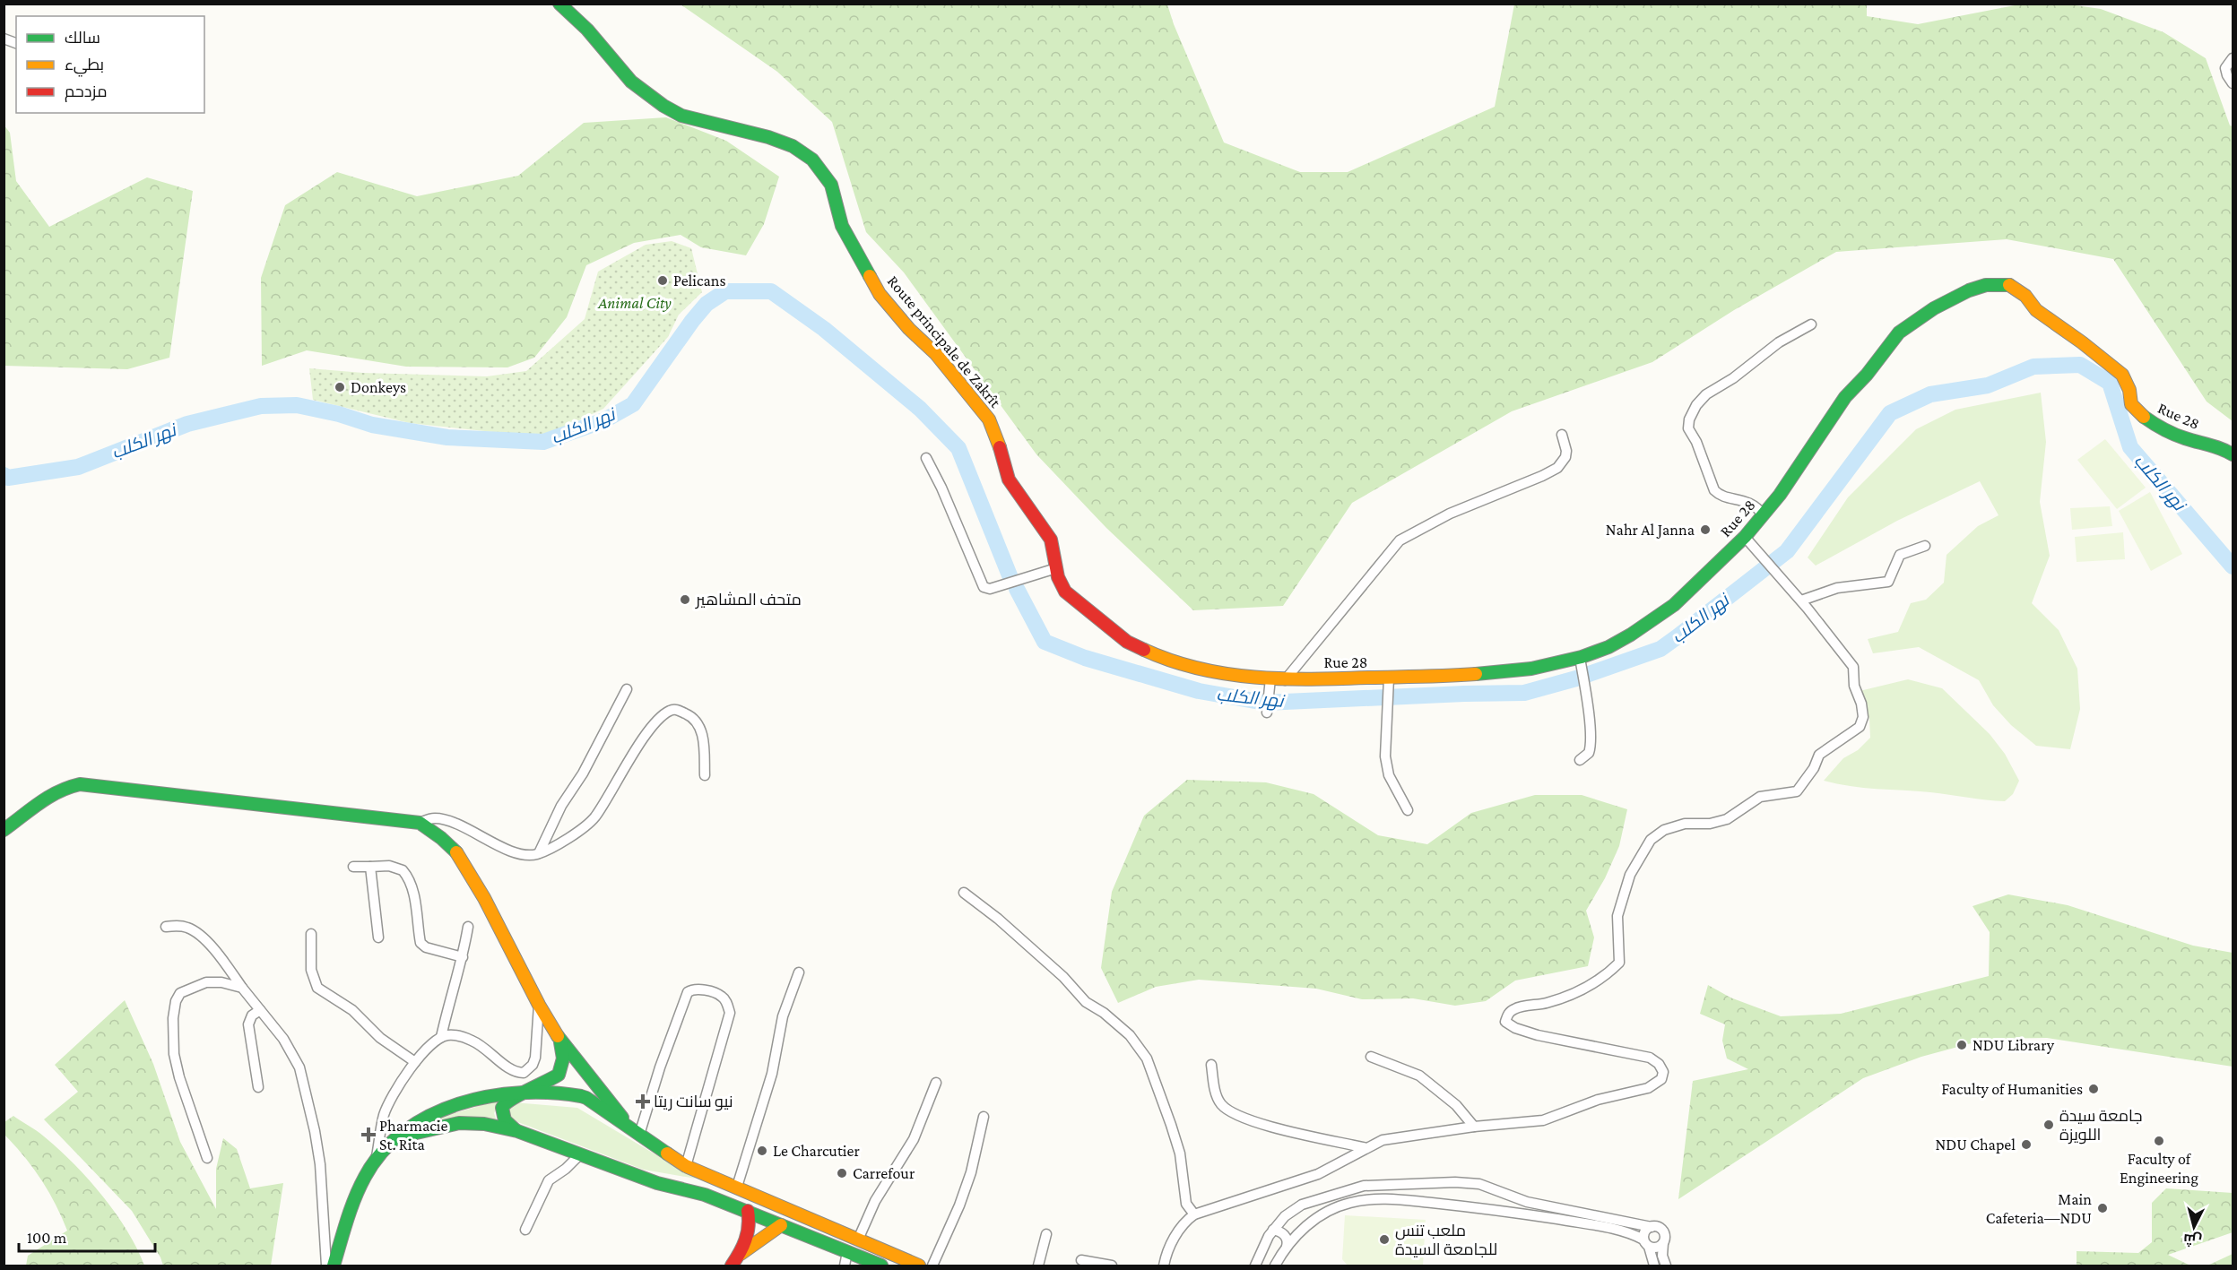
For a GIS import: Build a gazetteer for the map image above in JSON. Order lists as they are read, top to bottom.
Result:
{
  "streets": {
    "main road": ["Route principale de Zakrît", "Rue 28"]
  },
  "crossings": [
    ["Route principale de Zakrît", "Rue 28"]
  ],
  "water": ["نهر الكلب"],
  "parks": ["Animal City"],
  "places": {
    "other": [
      "Pelicans",
      "Donkeys",
      "Nahr Al Janna",
      "متحف المشاهير",
      "NDU Library",
      "Faculty of Humanities",
      "جامعة سيدة اللويزة",
      "Faculty of Engineering",
      "NDU Chapel",
      "Le Charcutier",
      "Carrefour",
      "Main Cafeteria—NDU",
      "ملعب تنس للجامعة السيدة"
    ],
    "health": ["نيو سانت ريتا", "Pharmacie St. Rita"]
  },
  "legend": ["سالك", "بطيء", "مزدحم"],
  "scale_bar": "100 m",
  "north": "bottom"
}
